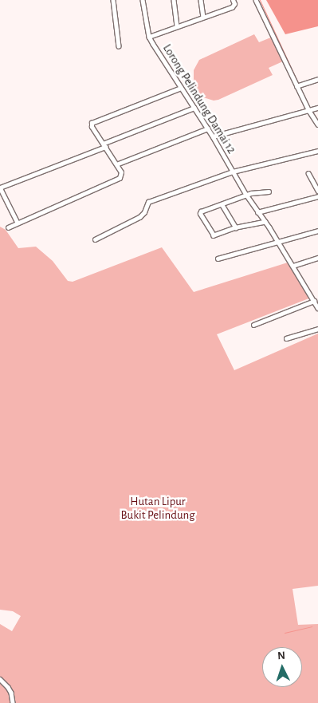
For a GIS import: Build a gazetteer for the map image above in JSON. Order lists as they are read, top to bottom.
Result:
{
  "streets": {
    "street": ["Lorong Pelindung Damai 12"]
  },
  "parks": ["Hutan Lipur Bukit Pelindung"],
  "north": "top"
}
